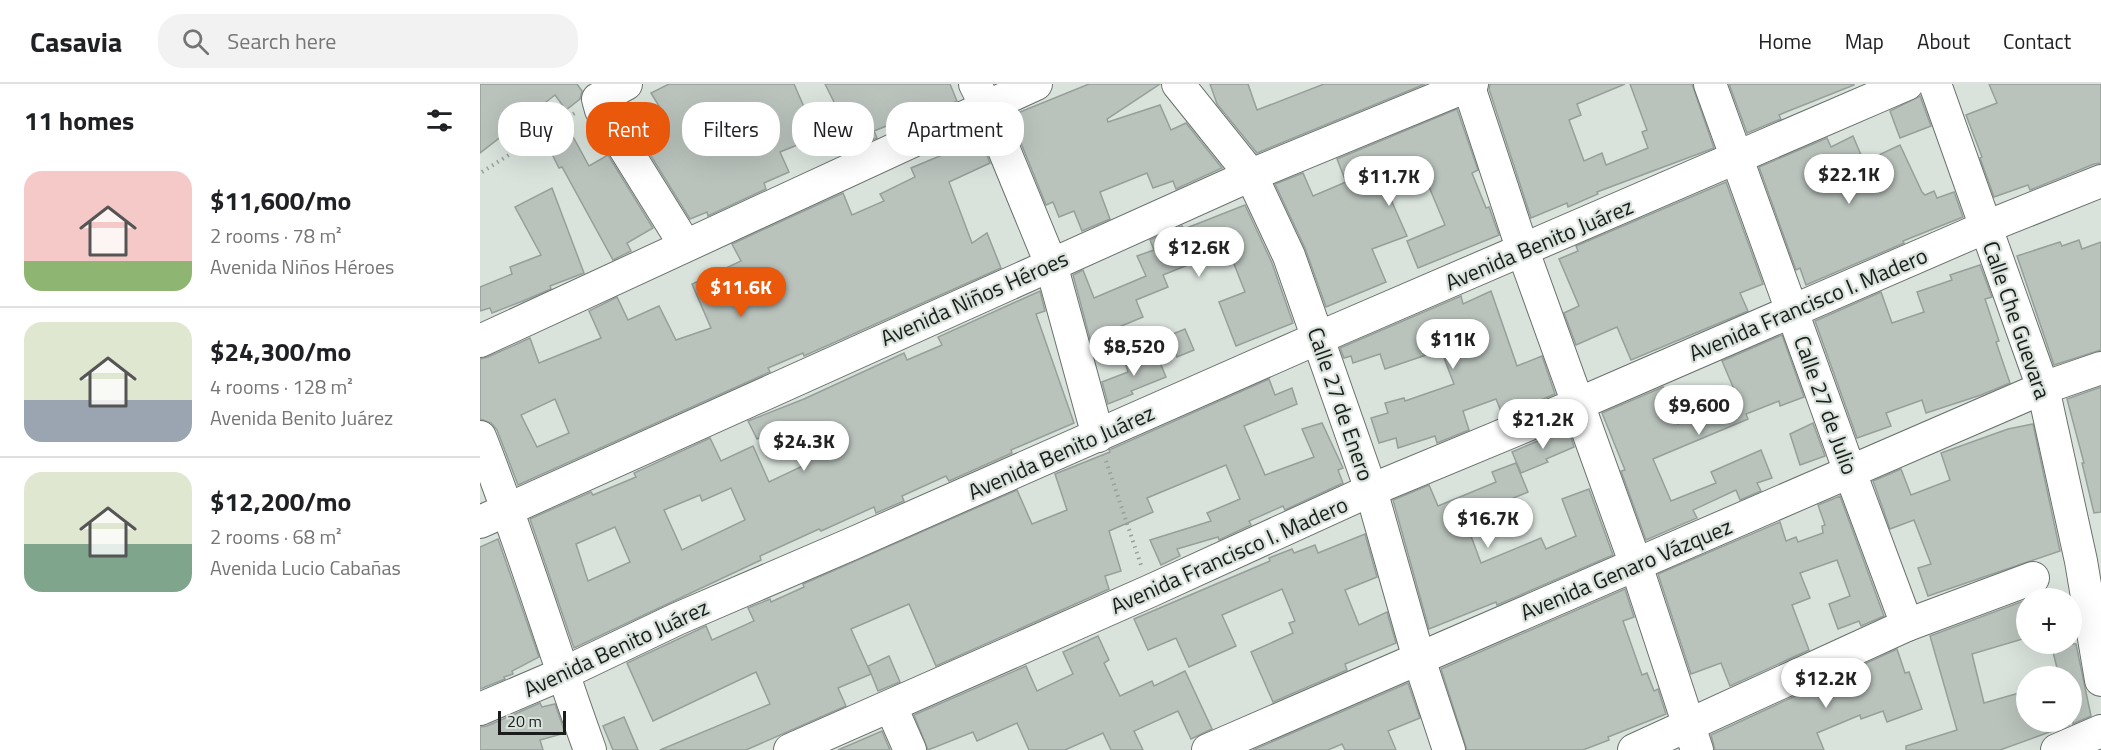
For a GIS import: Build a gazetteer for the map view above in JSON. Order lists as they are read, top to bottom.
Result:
{
  "streets": {
    "street": [
      "Avenida Benito Juárez",
      "Avenida Niños Héroes",
      "Avenida Francisco I. Madero",
      "Calle Che Guevara",
      "Calle 27 de Enero",
      "Calle 27 de Julio",
      "Avenida Genaro Vázquez"
    ]
  },
  "crossings": [
    ["Avenida Benito Juárez", "Calle 27 de Enero"],
    ["Avenida Benito Juárez", "Calle 27 de Julio"],
    ["Avenida Niños Héroes", "Calle 27 de Enero"],
    ["Avenida Francisco I. Madero", "Calle Che Guevara"],
    ["Avenida Francisco I. Madero", "Calle 27 de Enero"],
    ["Avenida Francisco I. Madero", "Calle 27 de Julio"],
    ["Calle Che Guevara", "Avenida Genaro Vázquez"],
    ["Calle 27 de Enero", "Avenida Genaro Vázquez"],
    ["Calle 27 de Julio", "Avenida Genaro Vázquez"]
  ],
  "scale_bar": "20 m",
  "page": {
    "header": "Casavia",
    "search": "Search here",
    "nav": [
      "Home",
      "Map",
      "About",
      "Contact"
    ],
    "heading": "11 homes",
    "chip": [
      "Buy",
      "Rent",
      "Filters",
      "New",
      "Apartment"
    ],
    "price": [
      "$22.1K",
      "$11.7K",
      "$12.6K",
      "$11.6K",
      "$11K",
      "$8,520",
      "$9,600",
      "$21.2K",
      "$24.3K",
      "$16.7K",
      "$12.2K"
    ],
    "list": [
      {
        "name": "$11,600/mo",
        "note": "2 rooms · 78 m² · Avenida Niños Héroes"
      },
      {
        "name": "$24,300/mo",
        "note": "4 rooms · 128 m² · Avenida Benito Juárez"
      },
      {
        "name": "$12,200/mo",
        "note": "2 rooms · 68 m² · Avenida Lucio Cabañas"
      }
    ],
    "map_buttons": ["+", "−"],
    "scale": "20 m"
  }
}
